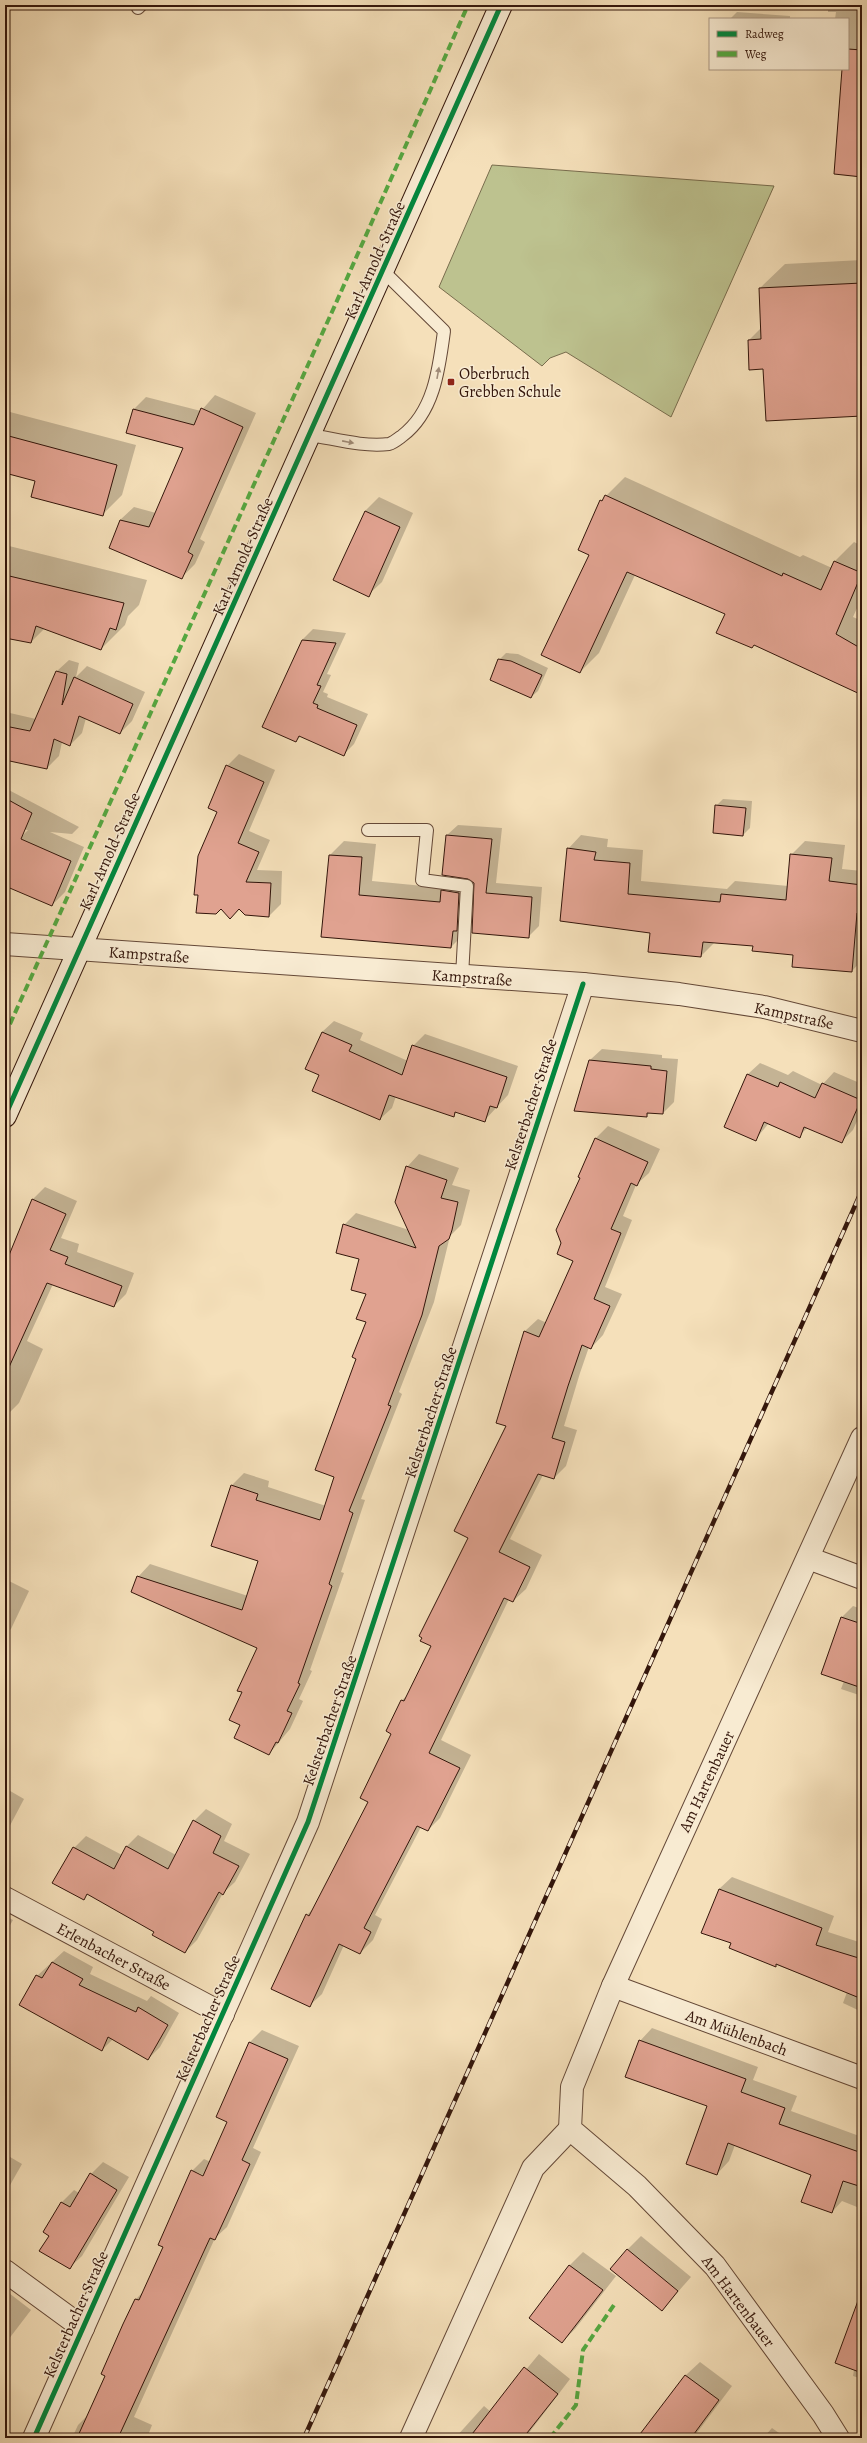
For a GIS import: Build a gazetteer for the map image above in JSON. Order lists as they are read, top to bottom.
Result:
{
  "streets": {
    "street": [
      "Karl-Arnold-Straße",
      "Kampstraße",
      "Kelsterbacher Straße",
      "Am Hartenbauer",
      "Erlenbacher Straße",
      "Am Mühlenbach"
    ]
  },
  "crossings": [
    ["Karl-Arnold-Straße", "Kampstraße"],
    ["Kampstraße", "Kelsterbacher Straße"],
    ["Kelsterbacher Straße", "Erlenbacher Straße"],
    ["Am Hartenbauer", "Am Mühlenbach"]
  ],
  "places": {
    "transit": ["Oberbruch Grebben Schule"]
  },
  "legend": ["Radweg", "Weg"]
}
